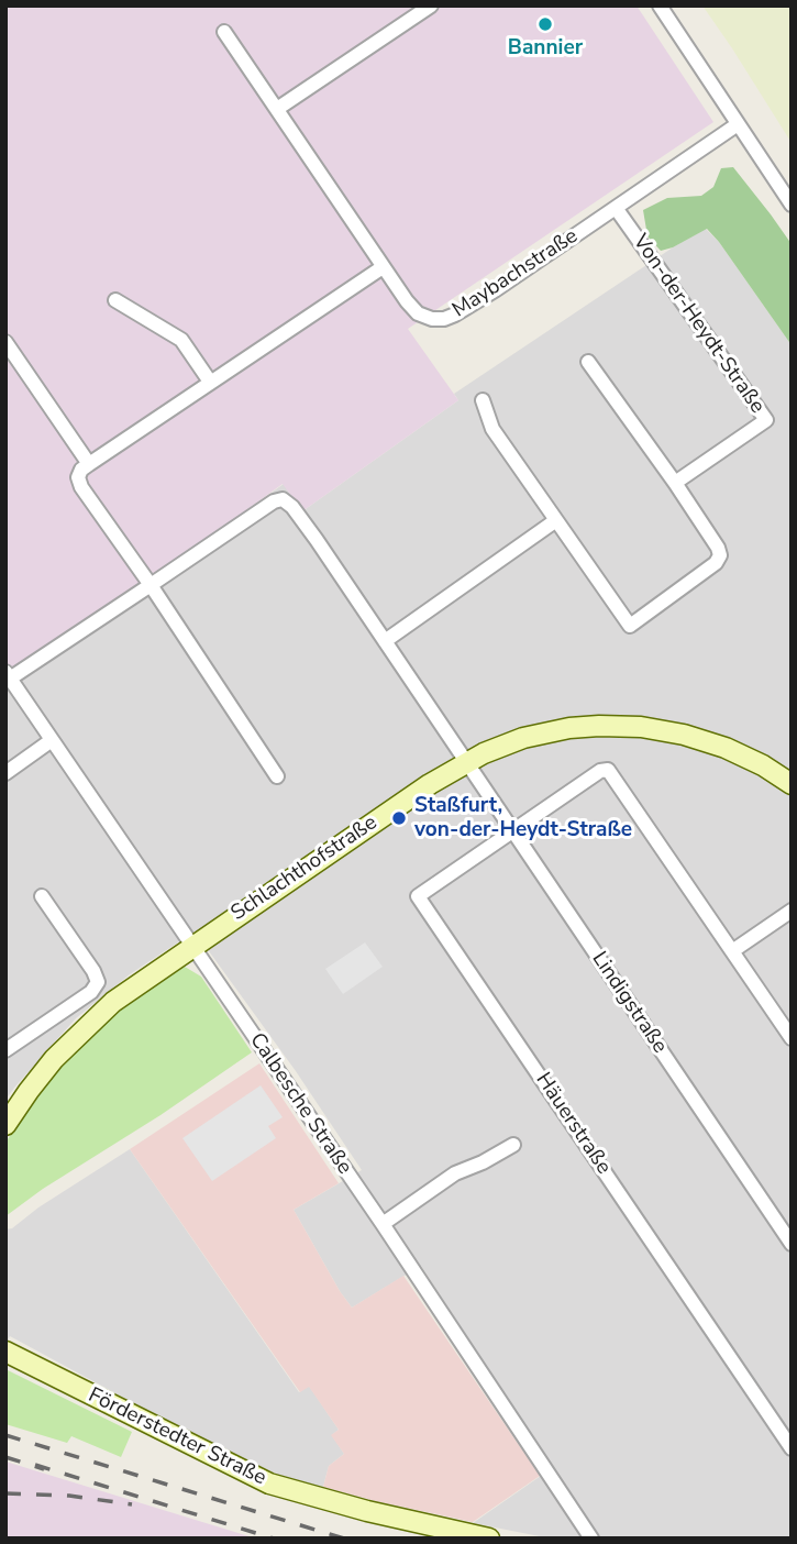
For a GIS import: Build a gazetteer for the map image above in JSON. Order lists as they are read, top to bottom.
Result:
{
  "streets": {
    "street": [
      "Maybachstraße",
      "Von-der-Heydt-Straße",
      "Schlachthofstraße",
      "Lindigstraße",
      "Calbesche Straße",
      "Häuerstraße",
      "Förderstedter Straße"
    ]
  },
  "crossings": [
    ["Maybachstraße", "Von-der-Heydt-Straße"],
    ["Schlachthofstraße", "Lindigstraße"],
    ["Schlachthofstraße", "Calbesche Straße"],
    ["Lindigstraße", "Häuerstraße"]
  ],
  "places": ["Bannier", "Staßfurt, von-der-Heydt-Straße"]
}
